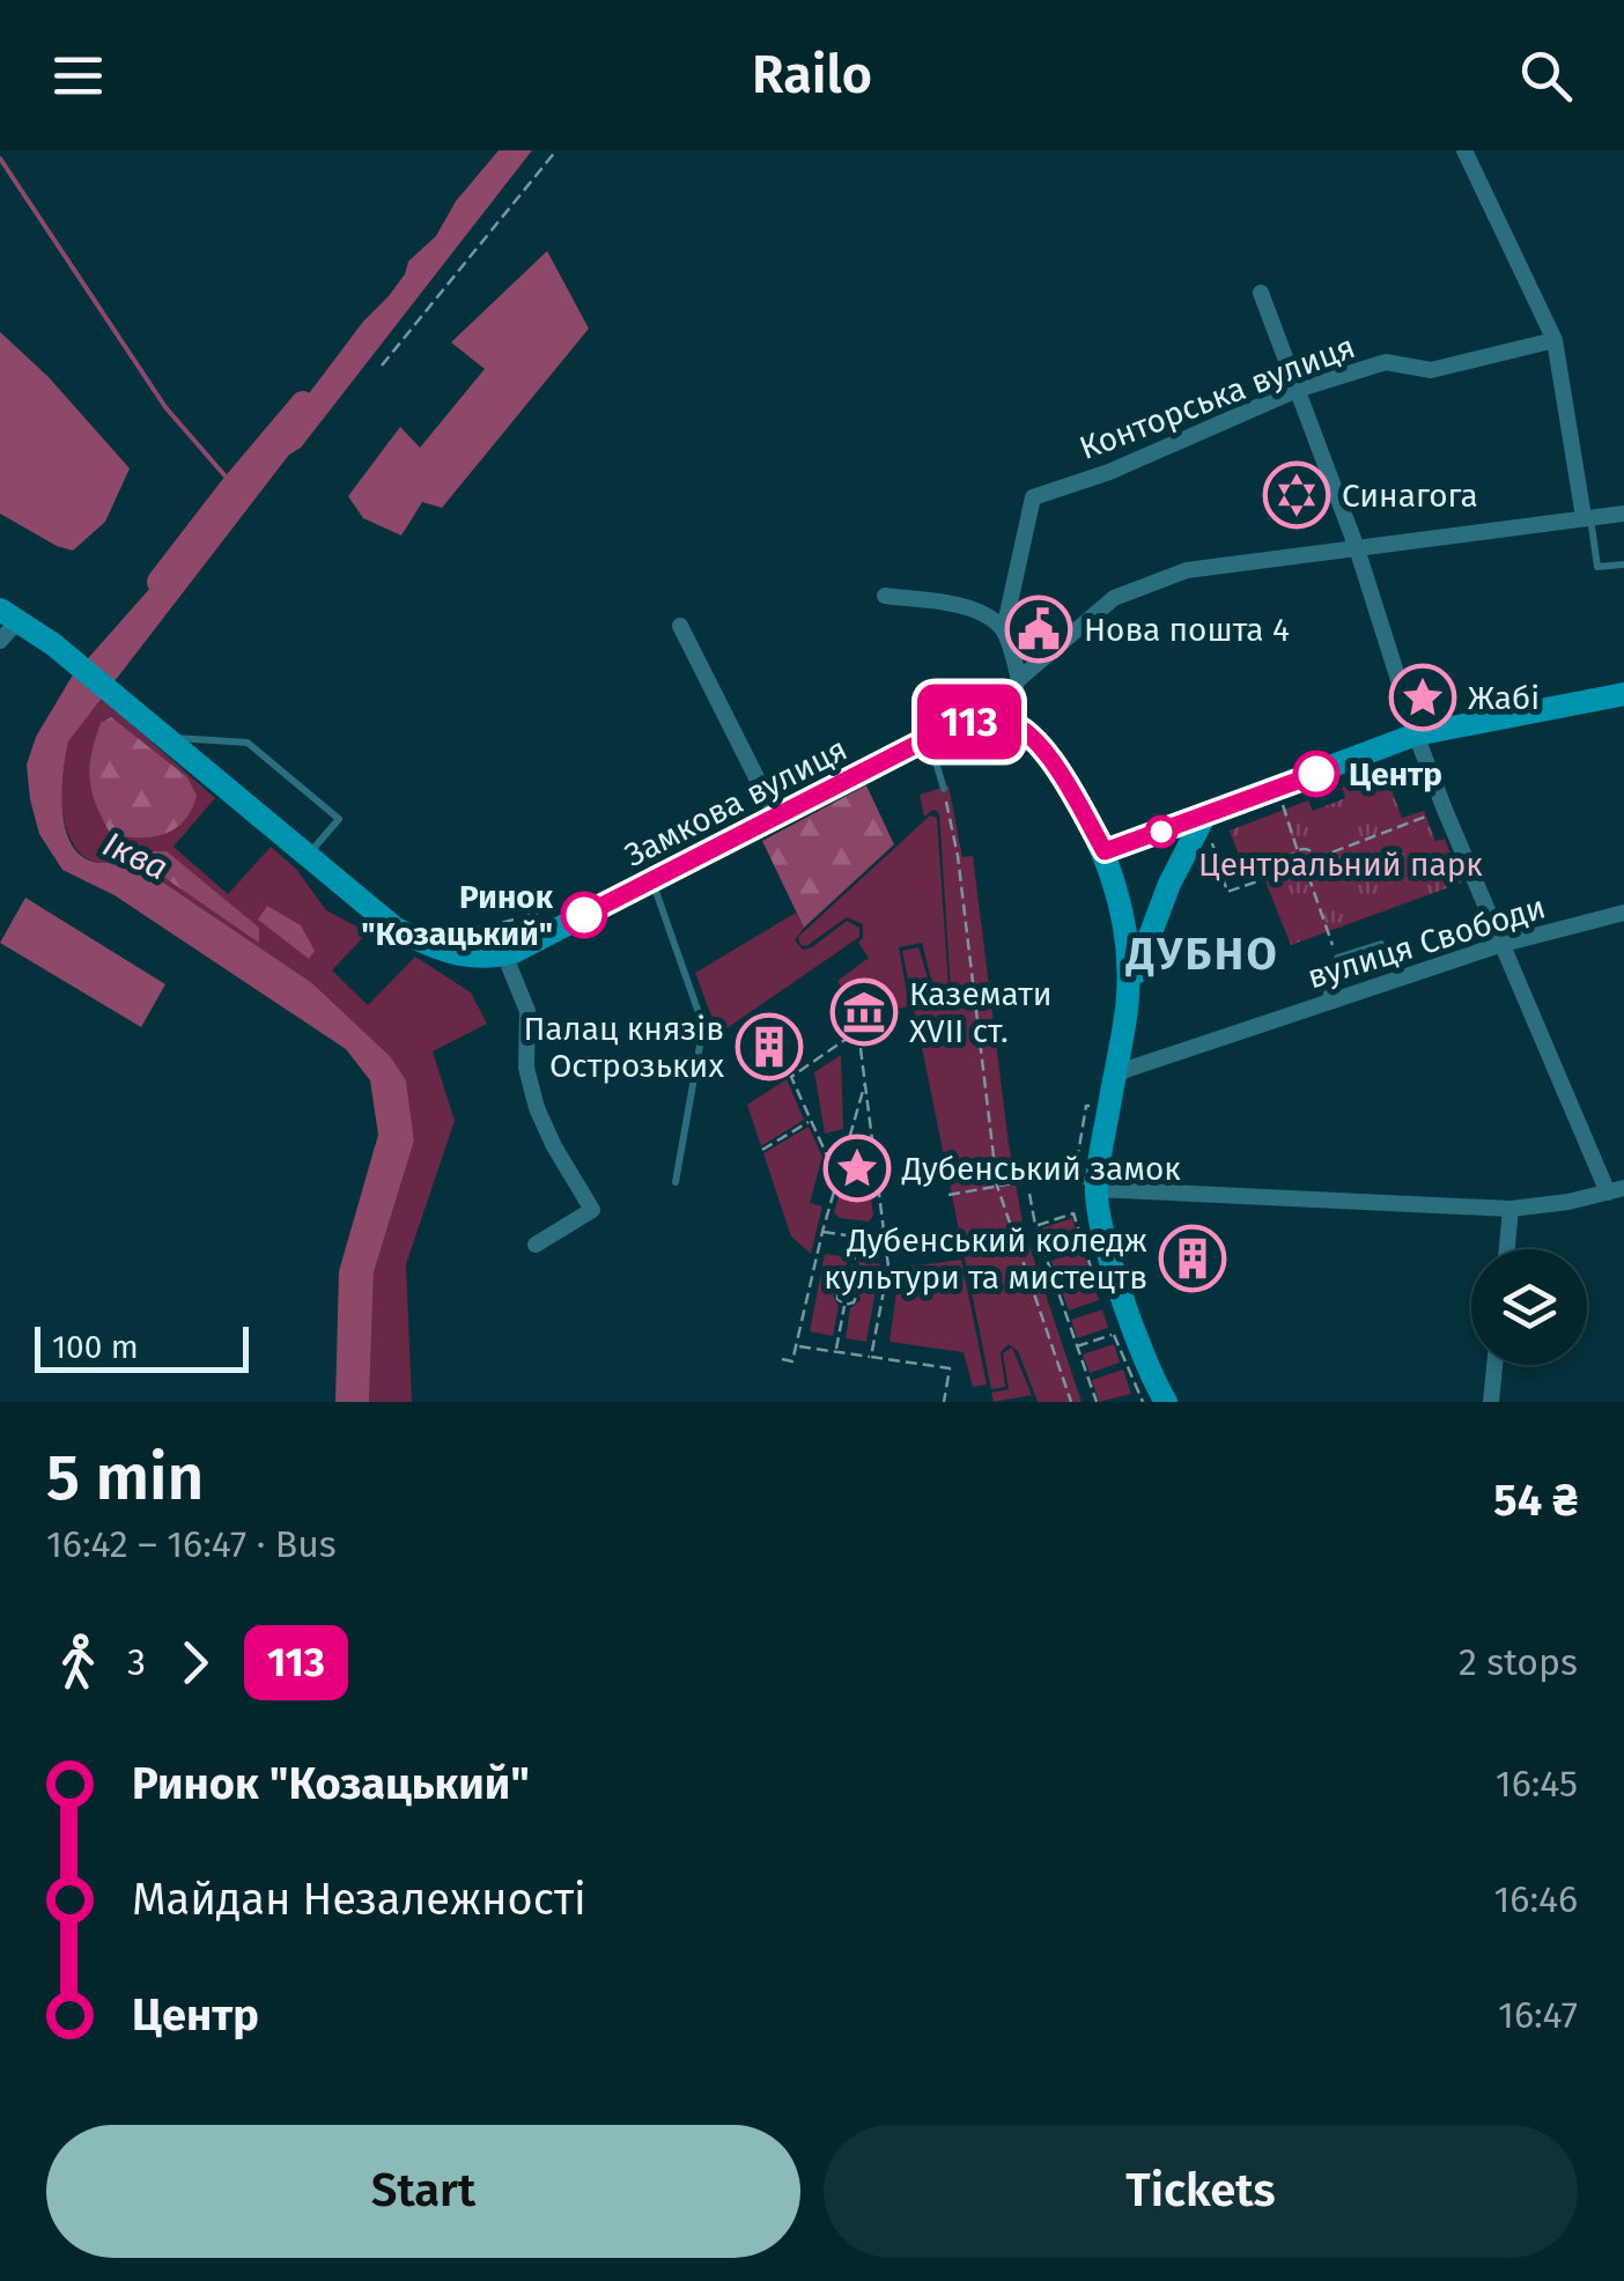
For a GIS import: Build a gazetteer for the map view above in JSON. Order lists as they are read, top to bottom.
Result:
{
  "streets": {
    "main road": ["Замкова вулиця"],
    "street": ["Конторська вулиця", "вулиця Свободи"]
  },
  "districts": ["ДУБНО"],
  "water": ["Іква"],
  "parks": ["Центральний парк"],
  "places": {
    "synagogue": ["Синагога"],
    "public building": ["Нова пошта 4"],
    "place": ["Жабі", "Дубенський замок"],
    "other": ["Центр", "Ринок \"Козацький\""],
    "museum": ["Каземати XVII ст."],
    "building": ["Палац князів Острозьких", "Дубенський коледж культури та мистецтв"]
  },
  "lines": ["bus line 113"],
  "scale_bar": "100 m",
  "page": {
    "header": "Railo",
    "on_map": "113",
    "scale": "100 m",
    "heading": ["5 min", "16:42 – 16:47 · Bus", "54 ₴"],
    "legs": ["3", "113", "2 stops"],
    "list": [
      {
        "name": "Ринок \"Козацький\"",
        "value": "16:45"
      },
      {
        "name": "Майдан Незалежності",
        "value": "16:46"
      },
      {
        "name": "Центр",
        "value": "16:47"
      }
    ],
    "buttons": ["Start", "Tickets"]
  }
}
